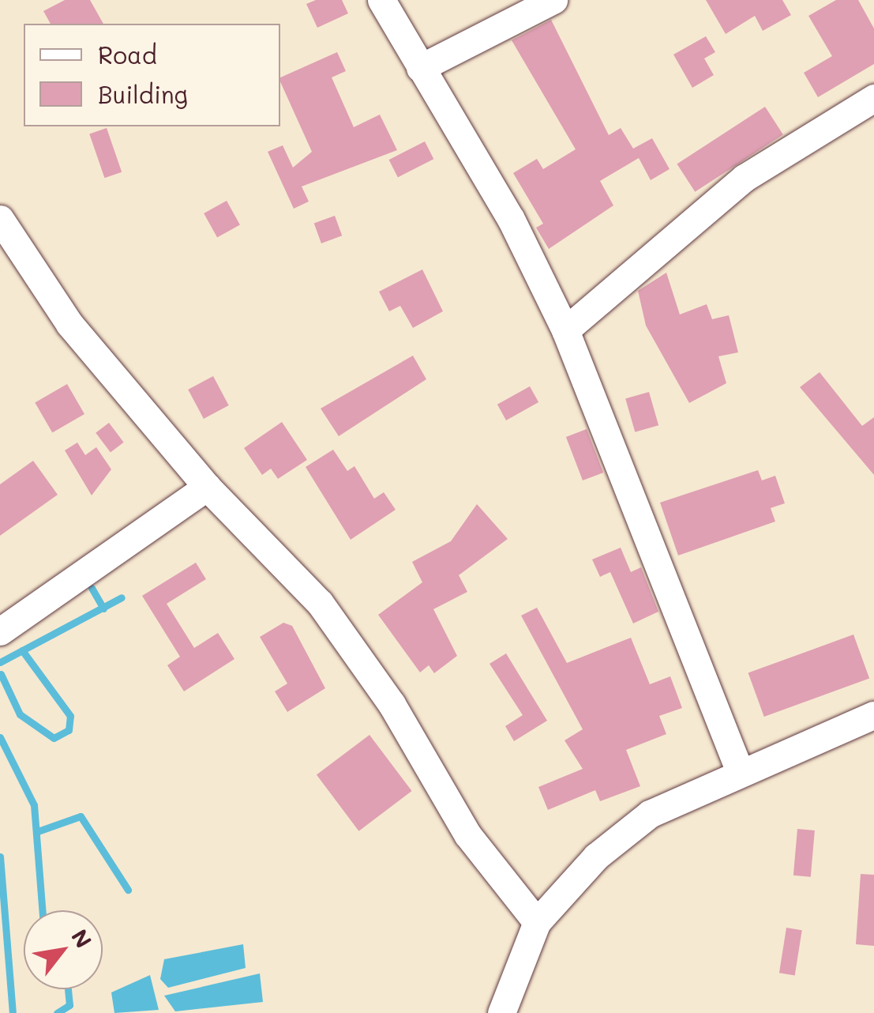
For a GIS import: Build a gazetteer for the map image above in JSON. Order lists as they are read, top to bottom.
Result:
{
  "legend": ["Road", "Building"],
  "north": "top right"
}
